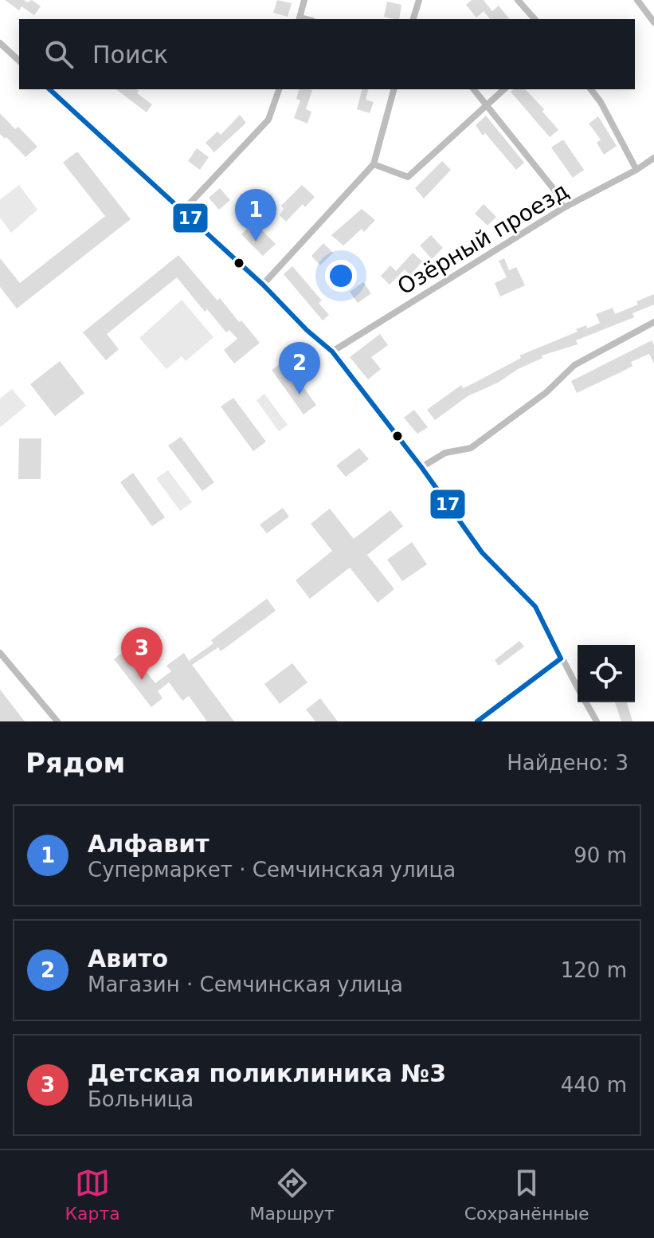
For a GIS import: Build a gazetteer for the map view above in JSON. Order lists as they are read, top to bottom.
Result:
{
  "streets": {
    "street": ["Озёрный проезд"]
  },
  "lines": ["transit line 17"],
  "page": {
    "search": "Поиск",
    "pins": ["1", "2", "3"],
    "heading": ["Рядом", "Найдено: 3"],
    "list": [
      {
        "mark": "1",
        "name": "Алфавит",
        "note": "Супермаркет · Семчинская улица",
        "value": "90 m"
      },
      {
        "mark": "2",
        "name": "Авито",
        "note": "Магазин · Семчинская улица",
        "value": "120 m"
      },
      {
        "mark": "3",
        "name": "Детская поликлиника №3",
        "note": "Больница",
        "value": "440 m"
      }
    ],
    "nav": ["Карта", "Маршрут", "Сохранённые"]
  }
}
